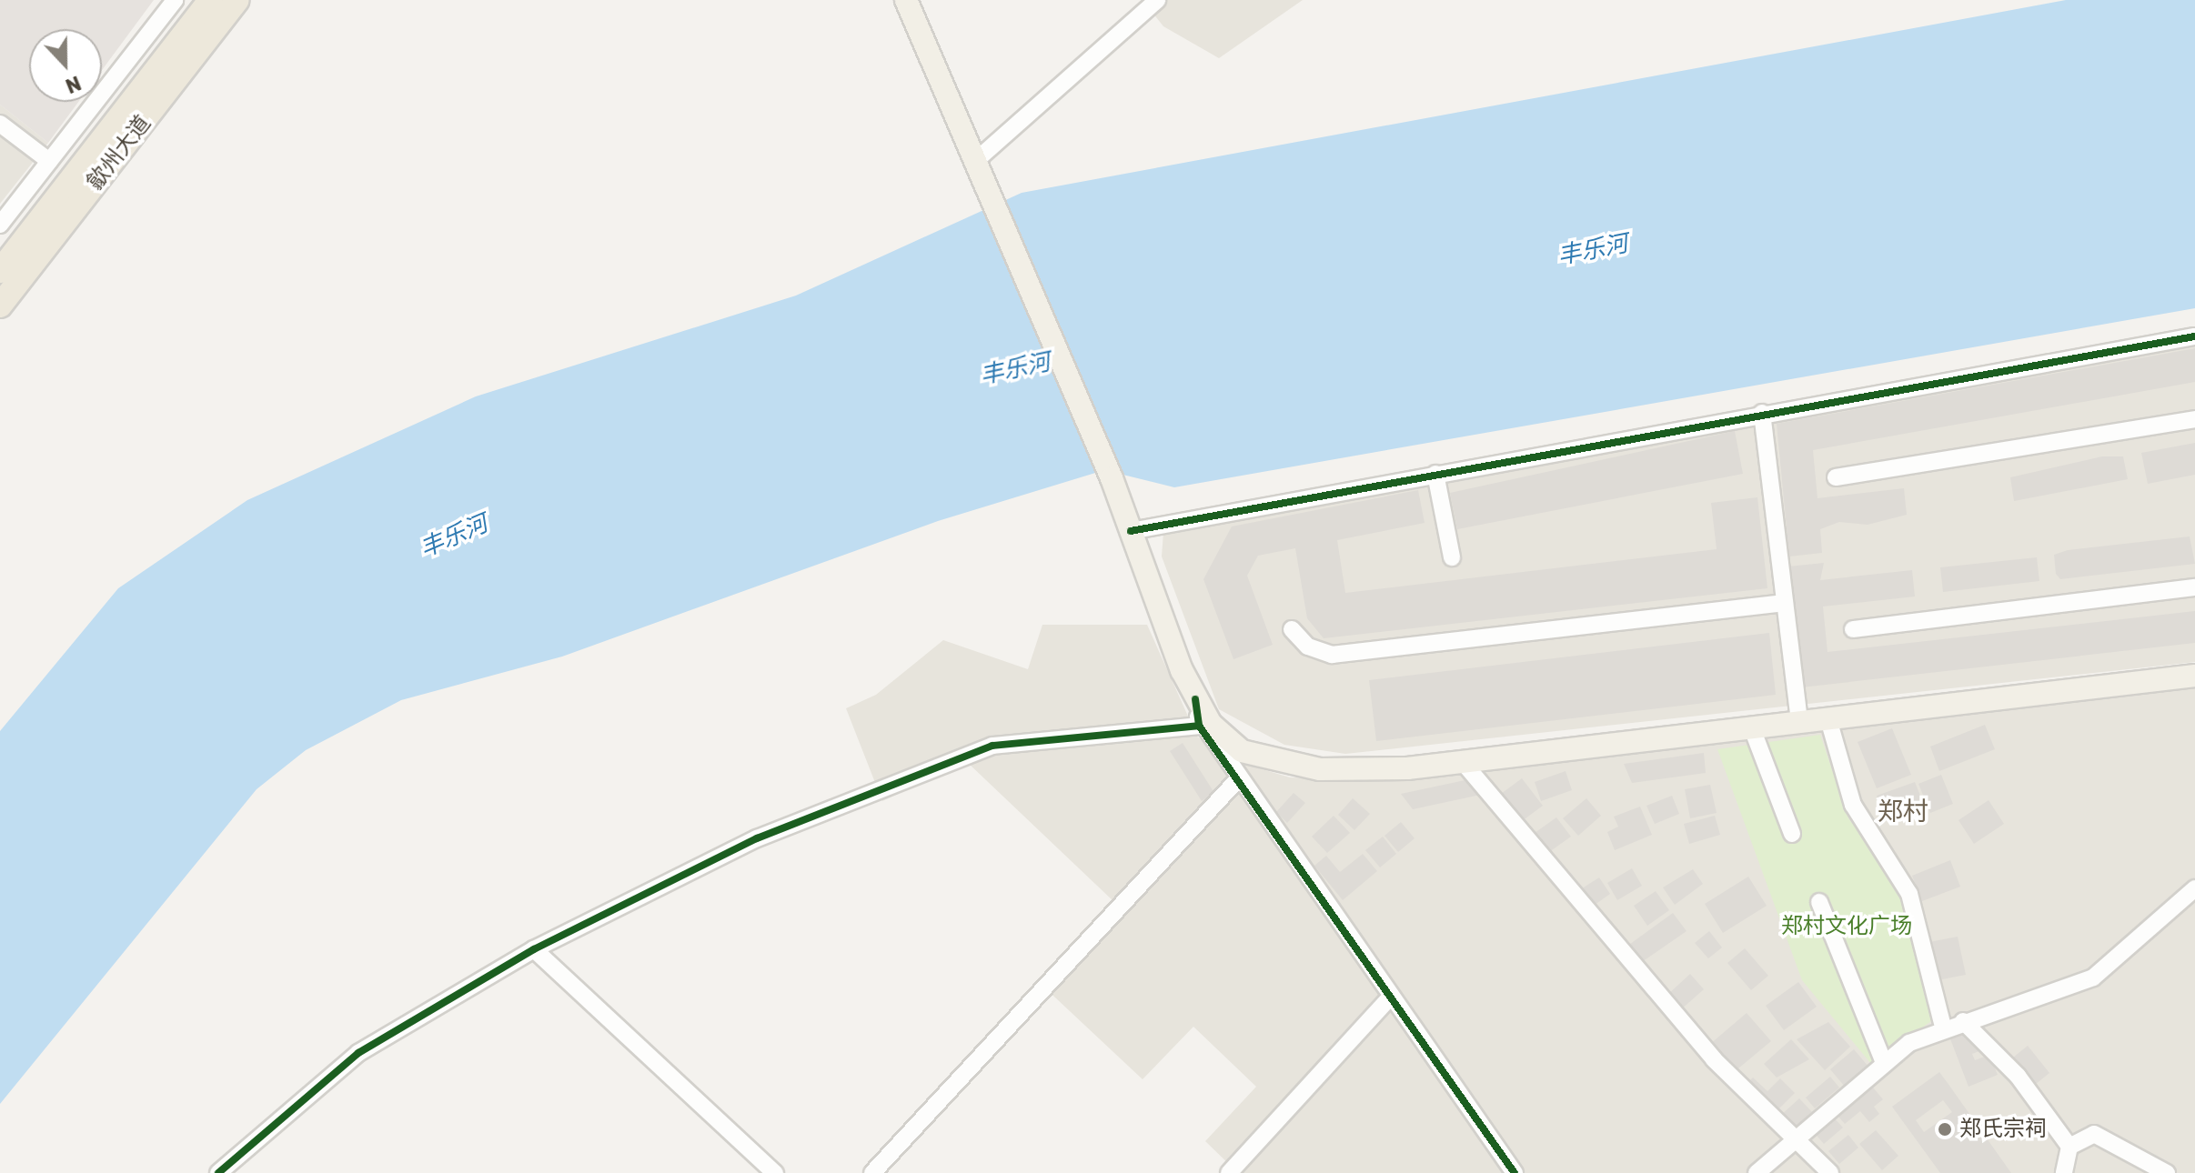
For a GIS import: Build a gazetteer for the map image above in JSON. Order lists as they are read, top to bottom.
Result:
{
  "streets": {
    "highway": ["歙州大道"]
  },
  "districts": ["郑村"],
  "water": ["丰乐河"],
  "parks": ["郑村文化广场"],
  "places": ["郑氏宗祠"],
  "north": "bottom"
}
